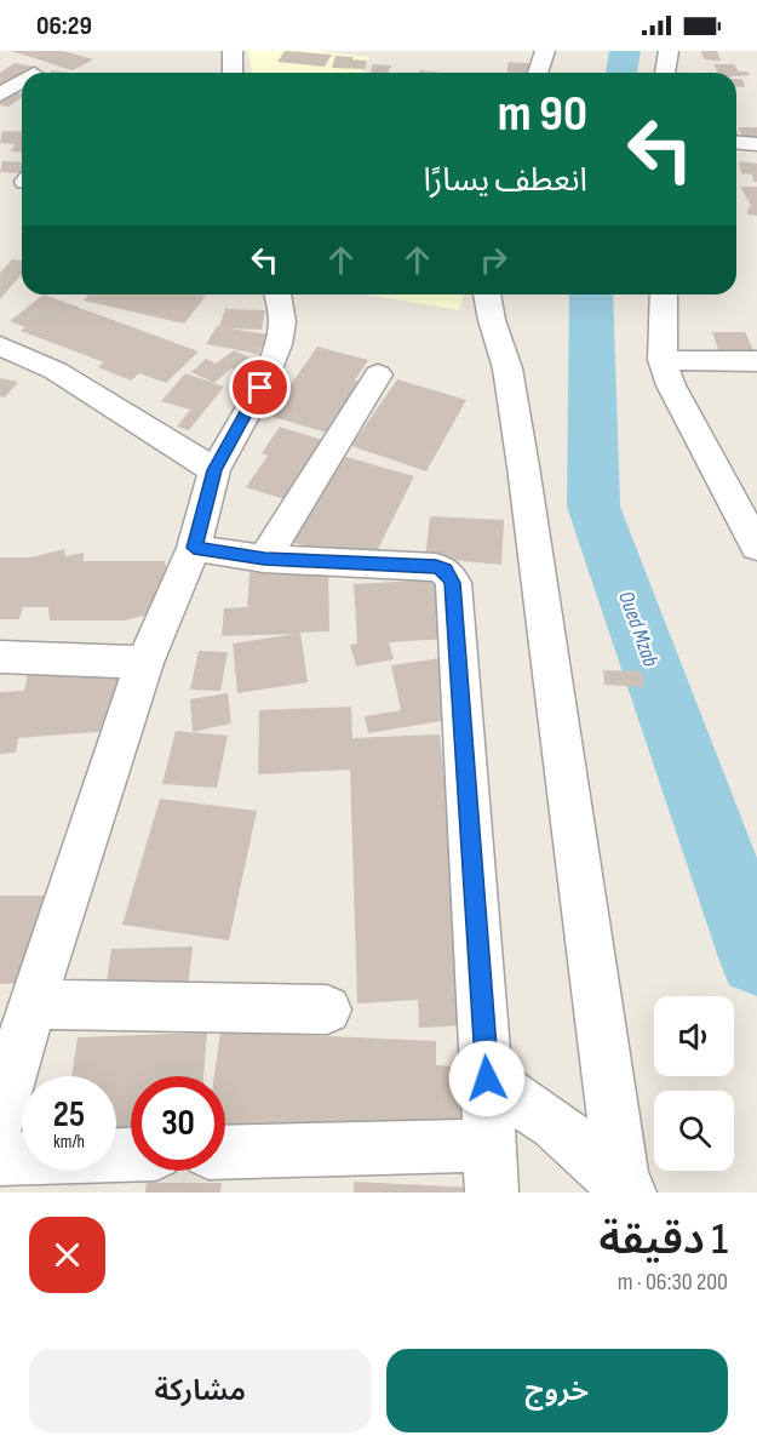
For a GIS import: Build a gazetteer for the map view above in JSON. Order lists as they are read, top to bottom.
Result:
{
  "water": ["Oued Mzab"],
  "page": {
    "status": "06:29",
    "turn": ["90 m", "انعطف يسارًا"],
    "speed": "25 km/h",
    "limit": "30",
    "heading": ["1 دقيقة", "200 m · 06:30"],
    "buttons": ["خروج", "مشاركة"]
  }
}
